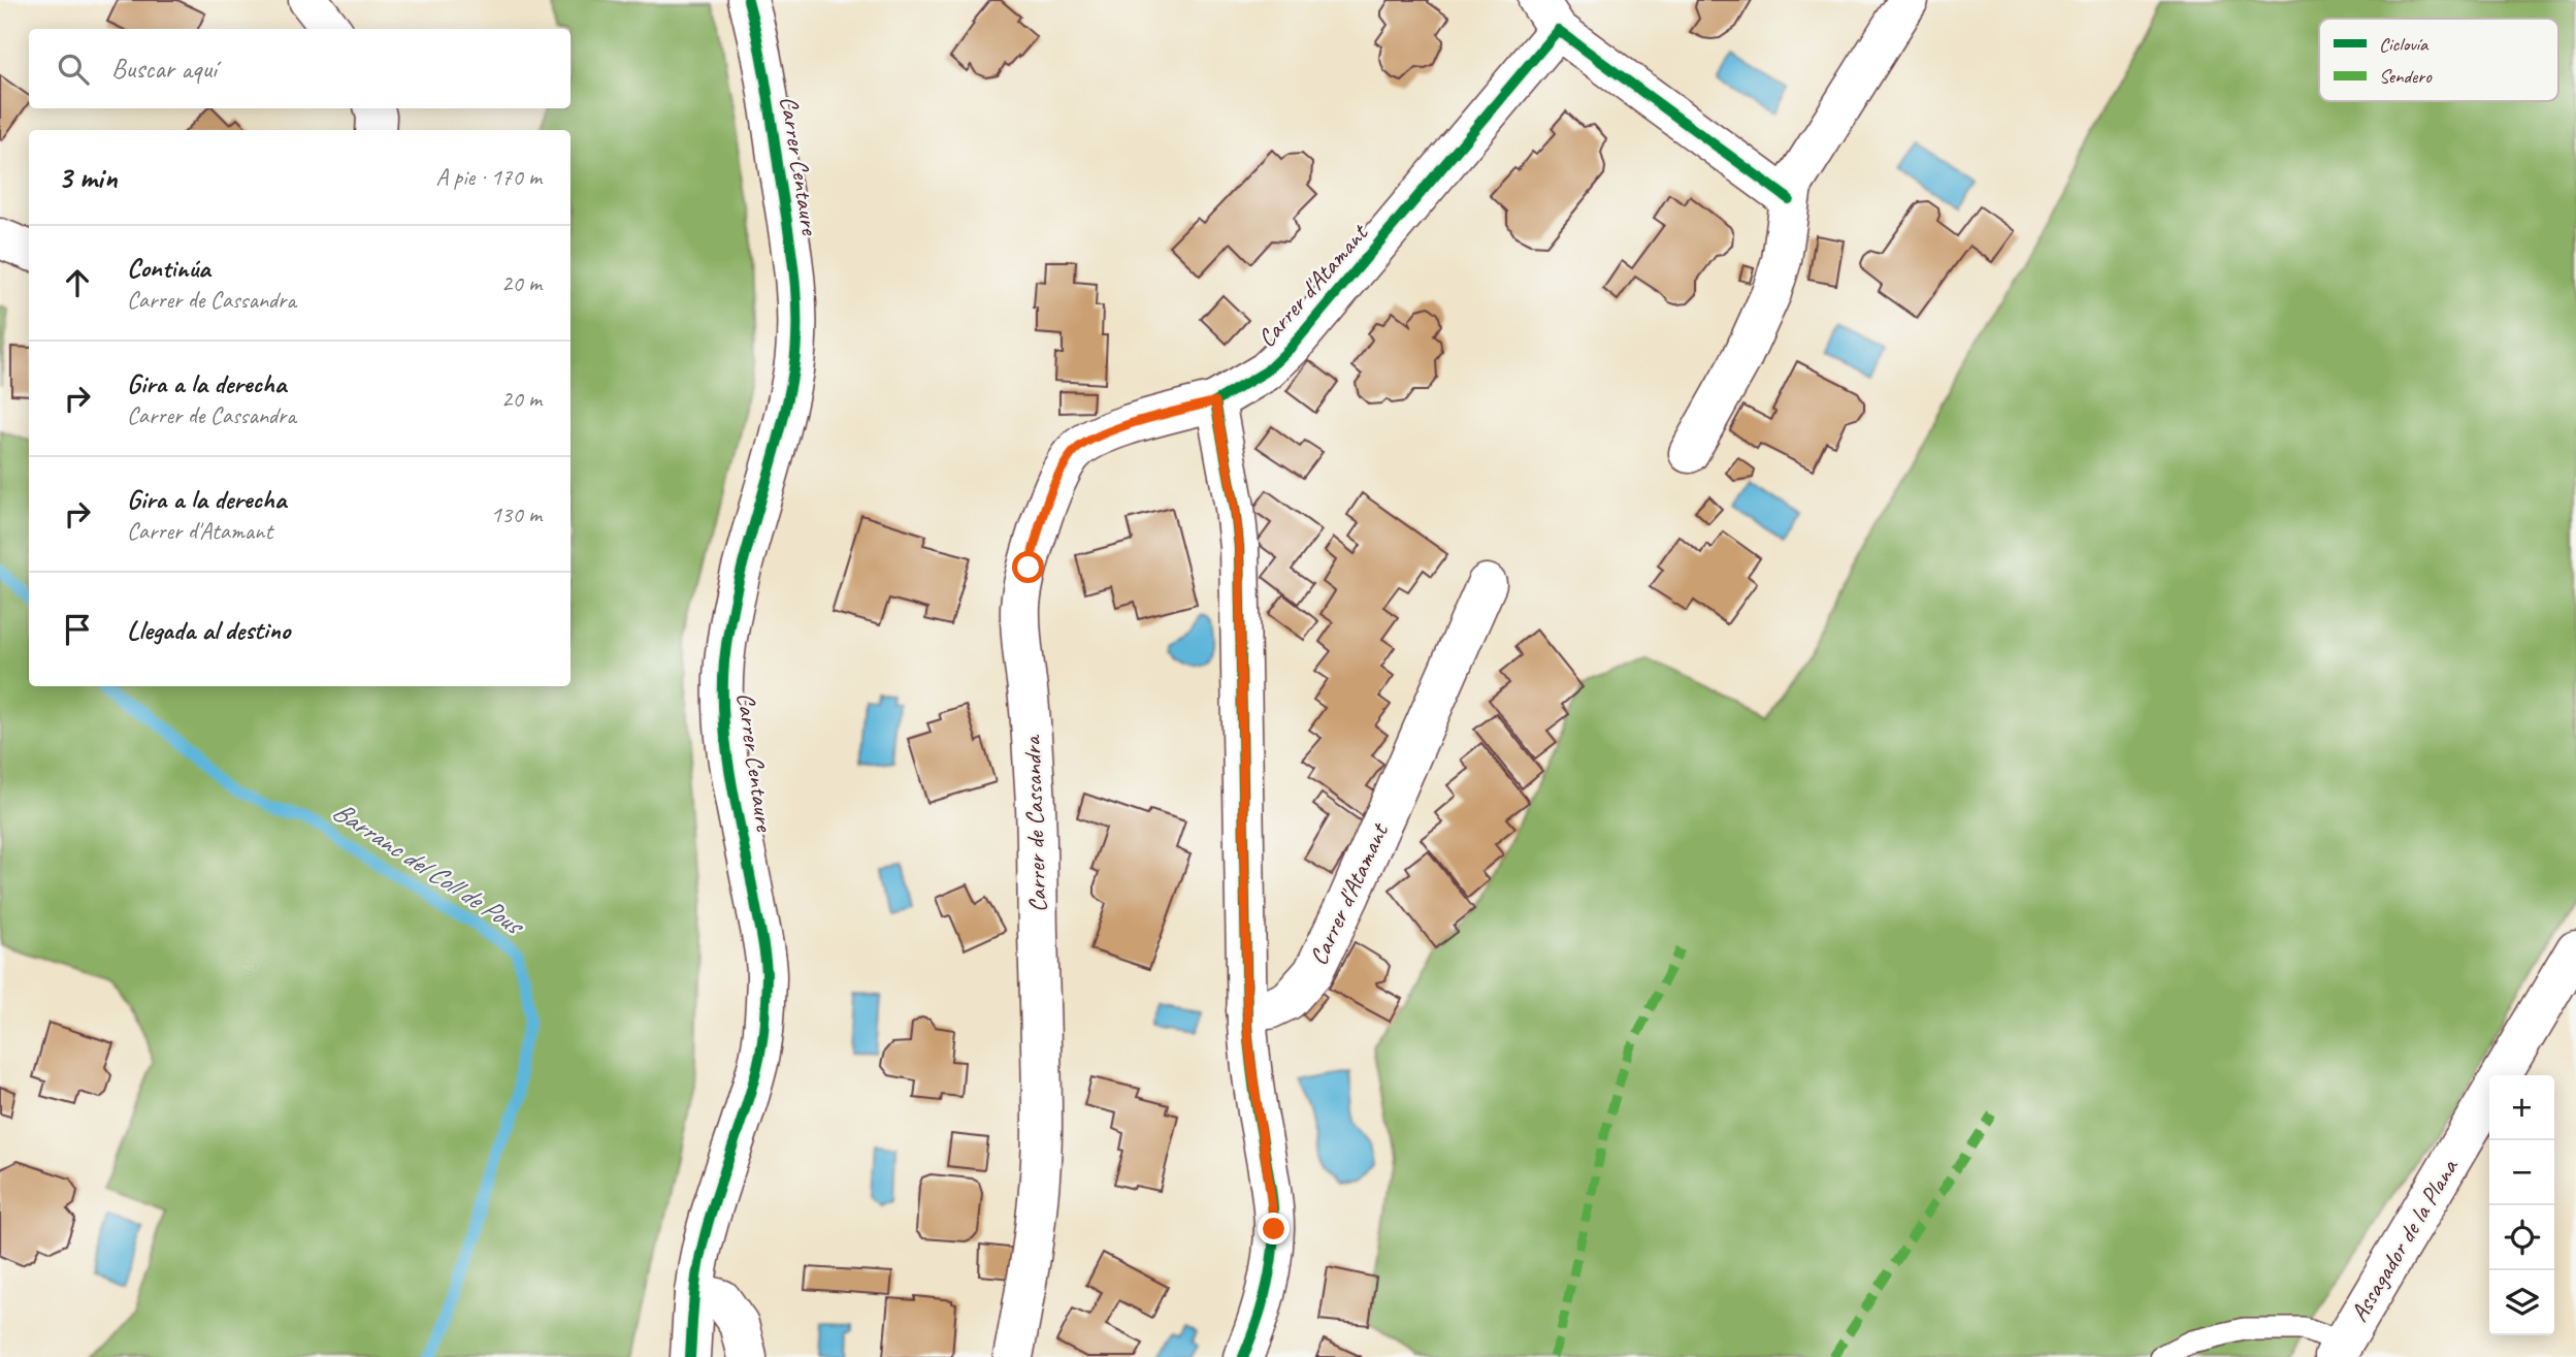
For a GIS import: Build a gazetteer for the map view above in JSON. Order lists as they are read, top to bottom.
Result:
{
  "streets": {
    "street": [
      "Carrer Centaure",
      "Carrer d'Atamant",
      "Carrer de Cassandra",
      "Assagador de la Plana"
    ]
  },
  "crossings": [
    ["Carrer d'Atamant", "Carrer de Cassandra"]
  ],
  "water": ["Barranc del Coll de Pous"],
  "legend": ["Ciclovía", "Sendero"],
  "page": {
    "search": "Buscar aquí",
    "heading": ["3 min", "A pie · 170 m"],
    "list": [
      ["Continúa", "Carrer de Cassandra", "20 m"],
      ["Gira a la derecha", "Carrer de Cassandra", "20 m"],
      ["Gira a la derecha", "Carrer d'Atamant", "130 m"],
      "Llegada al destino"
    ],
    "map_buttons": ["+", "−"]
  }
}
